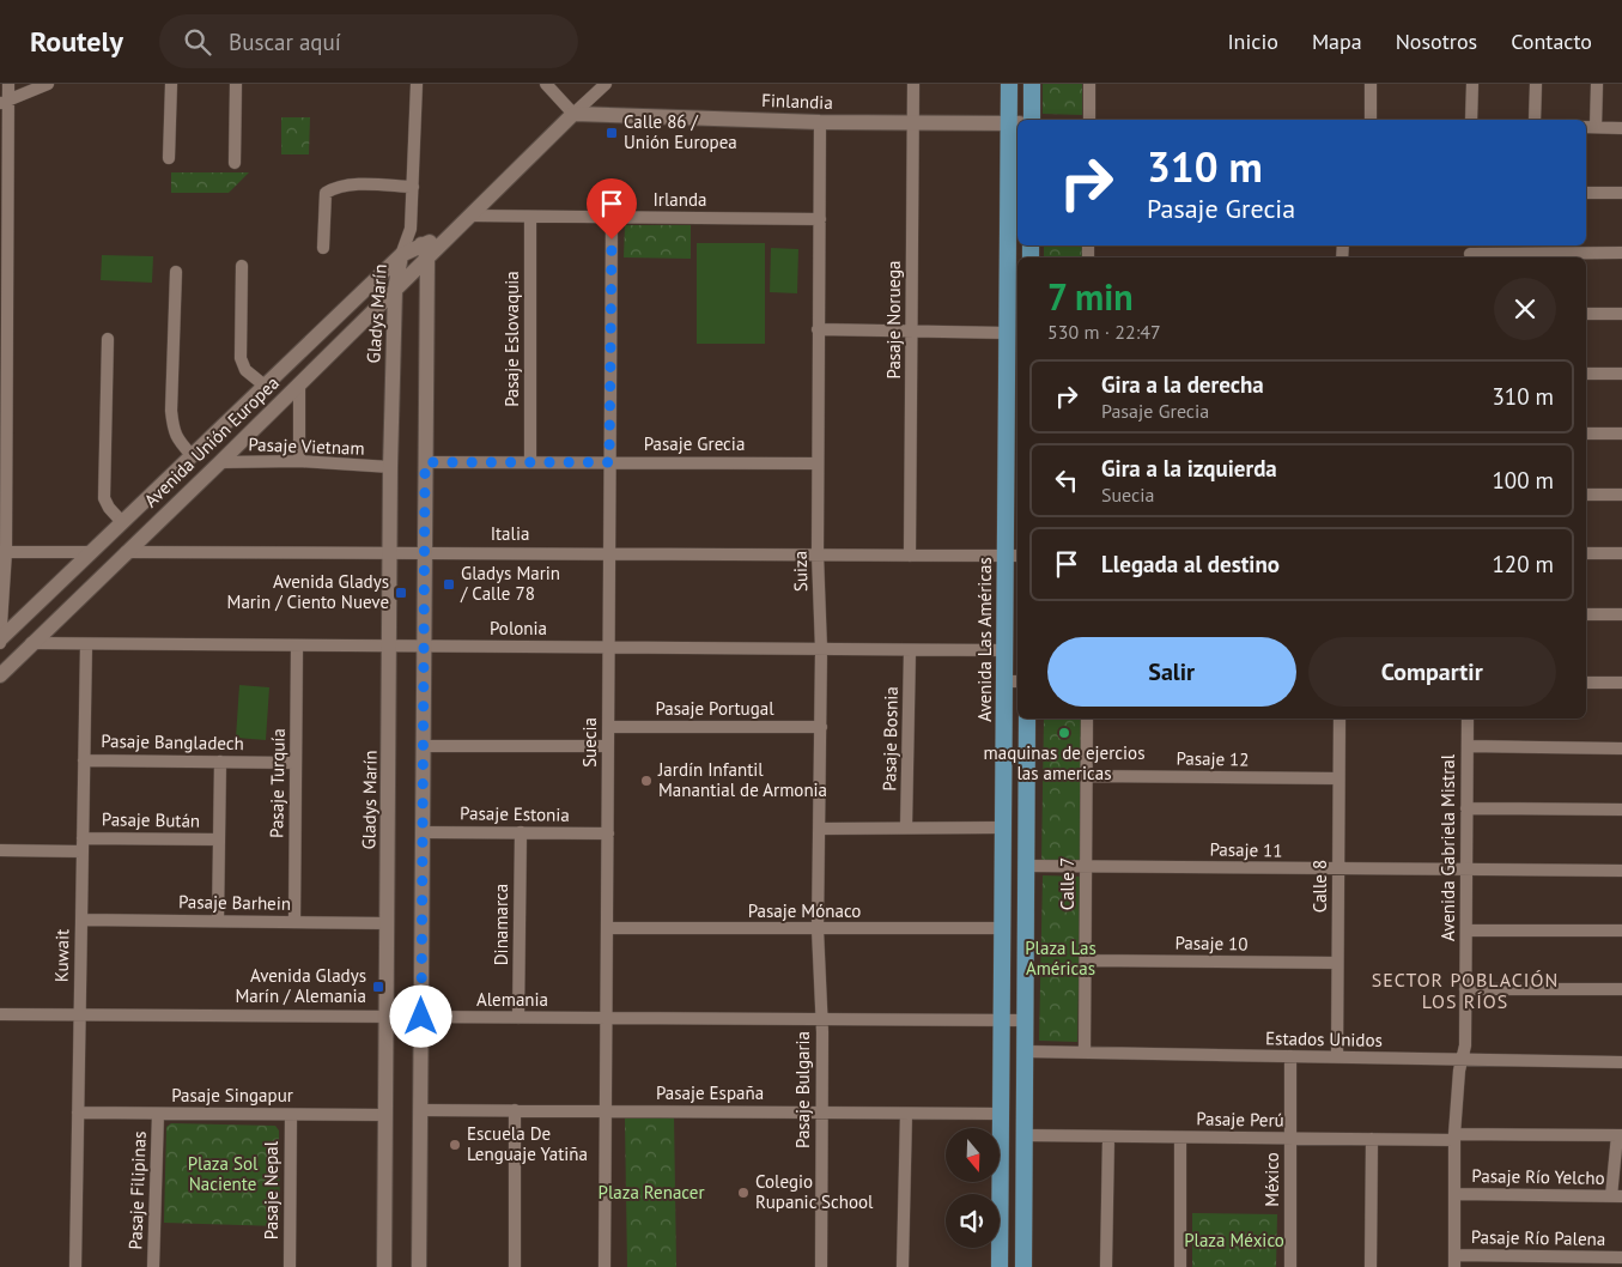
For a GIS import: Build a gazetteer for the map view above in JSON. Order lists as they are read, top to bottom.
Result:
{
  "streets": {
    "main road": ["Avenida Las Américas"],
    "street": [
      "Finlandia",
      "Irlanda",
      "Gladys Marín",
      "Pasaje Noruega",
      "Pasaje Eslovaquia",
      "Avenida Unión Europea",
      "Pasaje Grecia",
      "Pasaje Vietnam",
      "Italia",
      "Suiza",
      "Polonia",
      "Pasaje Portugal",
      "Pasaje Bosnia",
      "Pasaje Bangladech",
      "Suecia",
      "Pasaje 12",
      "Pasaje Turquía",
      "Pasaje Estonia",
      "Pasaje Bután",
      "Avenida Gabriela Mistral",
      "Pasaje 11",
      "Calle 7",
      "Calle 8",
      "Pasaje Barhein",
      "Pasaje Mónaco",
      "Dinamarca",
      "Pasaje 10",
      "Kuwait",
      "Alemania",
      "Estados Unidos",
      "Pasaje Bulgaria",
      "Pasaje España",
      "Pasaje Singapur",
      "Pasaje Perú",
      "Pasaje Río Yelcho",
      "México",
      "Pasaje Filipinas",
      "Pasaje Nepal",
      "Pasaje Río Palena"
    ]
  },
  "crossings": [
    ["Finlandia", "Pasaje Noruega"],
    ["Finlandia", "Avenida Unión Europea"],
    ["Finlandia", "Suiza"],
    ["Finlandia", "Avenida Las Américas"],
    ["Irlanda", "Pasaje Eslovaquia"],
    ["Irlanda", "Avenida Unión Europea"],
    ["Irlanda", "Suiza"],
    ["Irlanda", "Suecia"],
    ["Gladys Marín", "Avenida Unión Europea"],
    ["Gladys Marín", "Pasaje Vietnam"],
    ["Gladys Marín", "Italia"],
    ["Gladys Marín", "Polonia"],
    ["Gladys Marín", "Pasaje Barhein"],
    ["Gladys Marín", "Alemania"],
    ["Gladys Marín", "Pasaje Singapur"],
    ["Pasaje Noruega", "Italia"],
    ["Pasaje Eslovaquia", "Pasaje Grecia"],
    ["Avenida Unión Europea", "Pasaje Vietnam"],
    ["Avenida Unión Europea", "Italia"],
    ["Avenida Unión Europea", "Polonia"],
    ["Pasaje Grecia", "Suiza"],
    ["Pasaje Grecia", "Suecia"],
    ["Italia", "Suiza"],
    ["Italia", "Avenida Las Américas"],
    ["Italia", "Suecia"],
    ["Suiza", "Polonia"],
    ["Suiza", "Pasaje Portugal"],
    ["Suiza", "Pasaje Mónaco"],
    ["Suiza", "Alemania"],
    ["Suiza", "Pasaje Bulgaria"],
    ["Polonia", "Avenida Las Américas"],
    ["Polonia", "Pasaje Bosnia"],
    ["Polonia", "Suecia"],
    ["Polonia", "Pasaje Turquía"],
    ["Polonia", "Kuwait"],
    ["Avenida Las Américas", "Pasaje Mónaco"],
    ["Avenida Las Américas", "Alemania"],
    ["Avenida Las Américas", "Pasaje España"],
    ["Pasaje Portugal", "Suecia"],
    ["Pasaje Bangladech", "Pasaje Turquía"],
    ["Pasaje Bangladech", "Kuwait"],
    ["Suecia", "Pasaje Estonia"],
    ["Suecia", "Pasaje Mónaco"],
    ["Suecia", "Alemania"],
    ["Suecia", "Pasaje España"],
    ["Pasaje 12", "Calle 7"],
    ["Pasaje 12", "Calle 8"],
    ["Pasaje Turquía", "Pasaje Barhein"],
    ["Pasaje Estonia", "Dinamarca"],
    ["Pasaje Bután", "Kuwait"],
    ["Avenida Gabriela Mistral", "Pasaje 11"],
    ["Avenida Gabriela Mistral", "Estados Unidos"],
    ["Avenida Gabriela Mistral", "Pasaje Perú"],
    ["Avenida Gabriela Mistral", "Pasaje Río Yelcho"],
    ["Avenida Gabriela Mistral", "Pasaje Río Palena"],
    ["Pasaje 11", "Calle 7"],
    ["Pasaje 11", "Calle 8"],
    ["Calle 7", "Pasaje 10"],
    ["Calle 7", "Estados Unidos"],
    ["Calle 8", "Pasaje 10"],
    ["Calle 8", "Estados Unidos"],
    ["Pasaje Barhein", "Kuwait"],
    ["Dinamarca", "Alemania"],
    ["Kuwait", "Alemania"],
    ["Kuwait", "Pasaje Singapur"],
    ["Alemania", "Pasaje Bulgaria"],
    ["Estados Unidos", "México"],
    ["Pasaje Bulgaria", "Pasaje España"],
    ["Pasaje Singapur", "Pasaje Filipinas"],
    ["Pasaje Singapur", "Pasaje Nepal"],
    ["Pasaje Perú", "México"]
  ],
  "districts": ["SECTOR POBLACIÓN LOS RÍOS"],
  "parks": [
    "Plaza Las Américas",
    "Plaza Sol Naciente",
    "Plaza Renacer",
    "Plaza México"
  ],
  "places": {
    "transit": [
      "Calle 86 / Unión Europea",
      "Gladys Marin / Calle 78",
      "Avenida Gladys Marin / Ciento Nueve",
      "Avenida Gladys Marín / Alemania"
    ],
    "other": [
      "maquinas de ejercios las americas",
      "Jardín Infantil Manantial de Armonia",
      "Escuela De Lenguaje Yatiña",
      "Colegio Rupanic School"
    ]
  },
  "north": "bottom",
  "page": {
    "header": "Routely",
    "search": "Buscar aquí",
    "nav": [
      "Inicio",
      "Mapa",
      "Nosotros",
      "Contacto"
    ],
    "turn": ["310 m", "Pasaje Grecia"],
    "heading": ["7 min", "530 m · 22:47"],
    "list": [
      {
        "name": "Gira a la derecha",
        "note": "Pasaje Grecia",
        "value": "310 m"
      },
      {
        "name": "Gira a la izquierda",
        "note": "Suecia",
        "value": "100 m"
      },
      {
        "name": "Llegada al destino",
        "value": "120 m"
      }
    ],
    "buttons": ["Salir", "Compartir"]
  }
}
